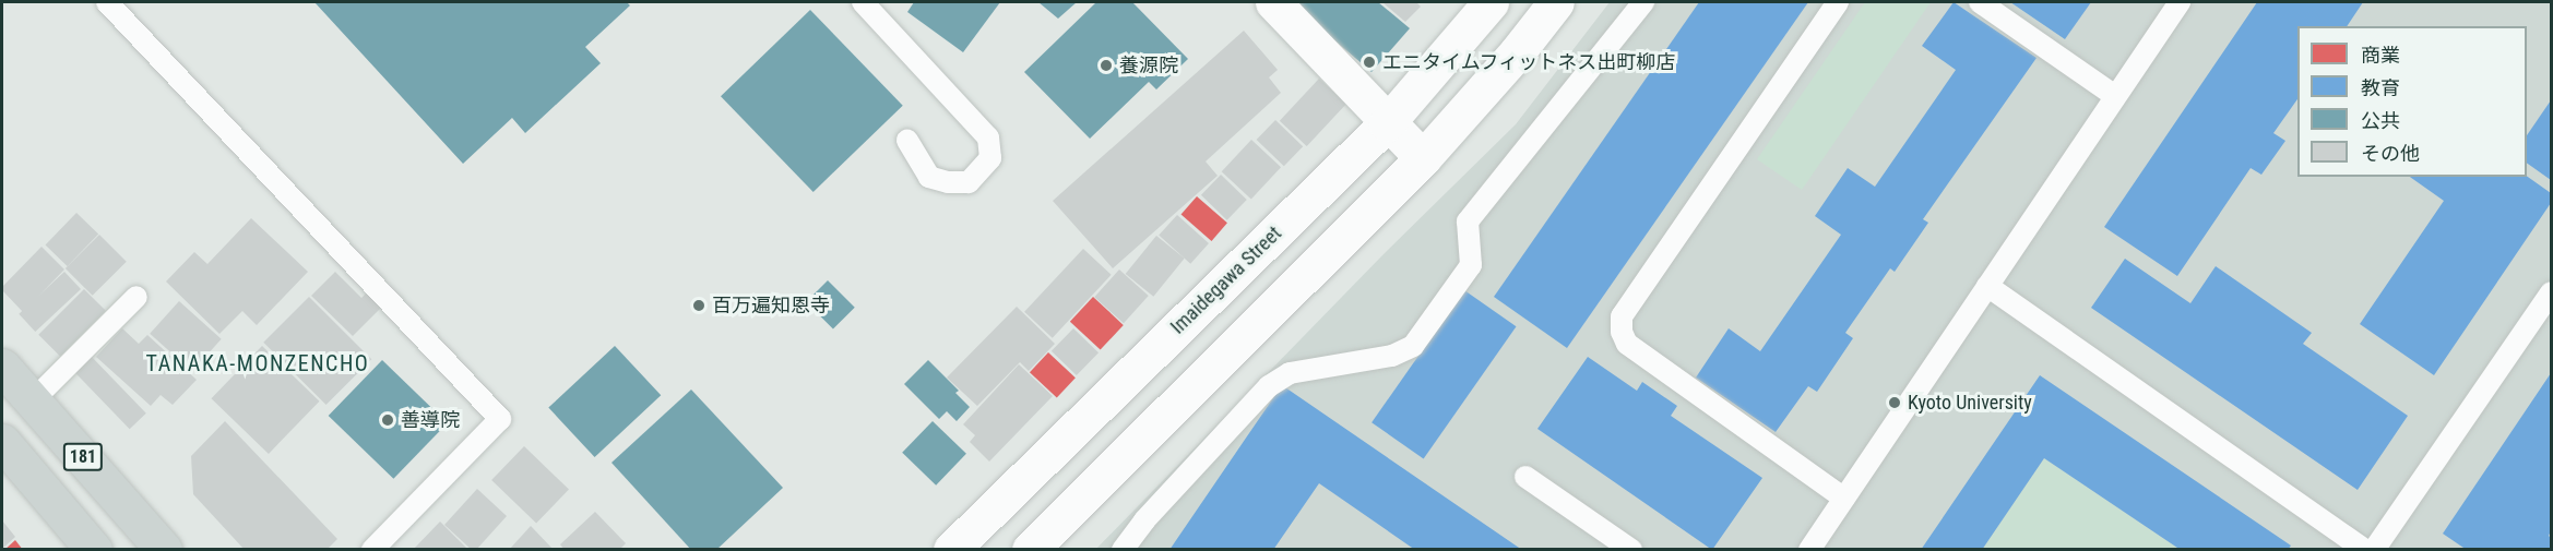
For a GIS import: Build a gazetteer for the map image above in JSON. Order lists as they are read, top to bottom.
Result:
{
  "streets": {
    "main road": ["Imaidegawa Street", "181"]
  },
  "districts": ["TANAKA-MONZENCHO"],
  "places": [
    "エニタイムフィットネス出町柳店",
    "養源院",
    "百万遍知恩寺",
    "Kyoto University",
    "善導院"
  ],
  "legend": [
    "商業",
    "教育",
    "公共",
    "その他"
  ]
}
